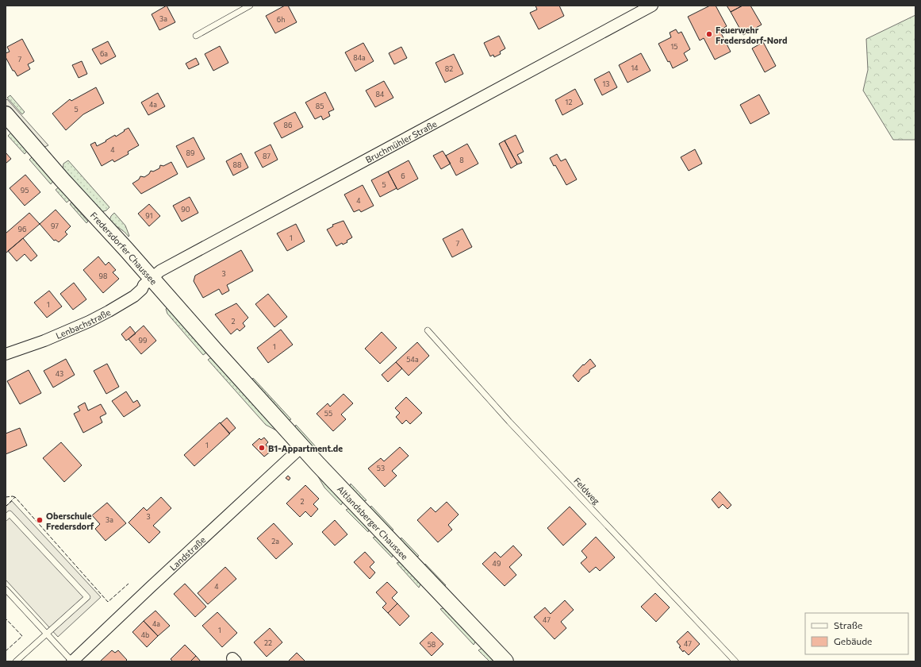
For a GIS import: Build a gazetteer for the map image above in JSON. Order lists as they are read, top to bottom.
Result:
{
  "streets": {
    "main road": ["Fredersdorfer Chaussee", "Altlandsberger Chaussee"],
    "street": ["Bruchmühler Straße", "Lenbachstraße", "Landstraße"],
    "lane": ["Feldweg"]
  },
  "crossings": [
    ["Bruchmühler Straße", "Fredersdorfer Chaussee"],
    ["Bruchmühler Straße", "Lenbachstraße"],
    ["Fredersdorfer Chaussee", "Lenbachstraße"],
    ["Fredersdorfer Chaussee", "Altlandsberger Chaussee"],
    ["Altlandsberger Chaussee", "Landstraße"]
  ],
  "places": ["Feuerwehr Fredersdorf-Nord", "B1-Appartment.de", "Oberschule Fredersdorf"],
  "house_numbers": [
    "3a",
    "6h",
    "15",
    "6a",
    "84a",
    "7",
    "14",
    "82",
    "13",
    "84",
    "12",
    "4a",
    "85",
    "5",
    "86",
    "4",
    "89",
    "87",
    "8",
    "88",
    "6",
    "5",
    "95",
    "4",
    "90",
    "91",
    "97",
    "96",
    "1",
    "7",
    "3",
    "98",
    "1",
    "2",
    "99",
    "1",
    "54a",
    "43",
    "55",
    "1",
    "53",
    "2",
    "3",
    "3a",
    "2a",
    "49",
    "4",
    "47",
    "4a",
    "1",
    "4b",
    "22",
    "47",
    "58"
  ],
  "legend": ["Straße", "Gebäude"]
}
